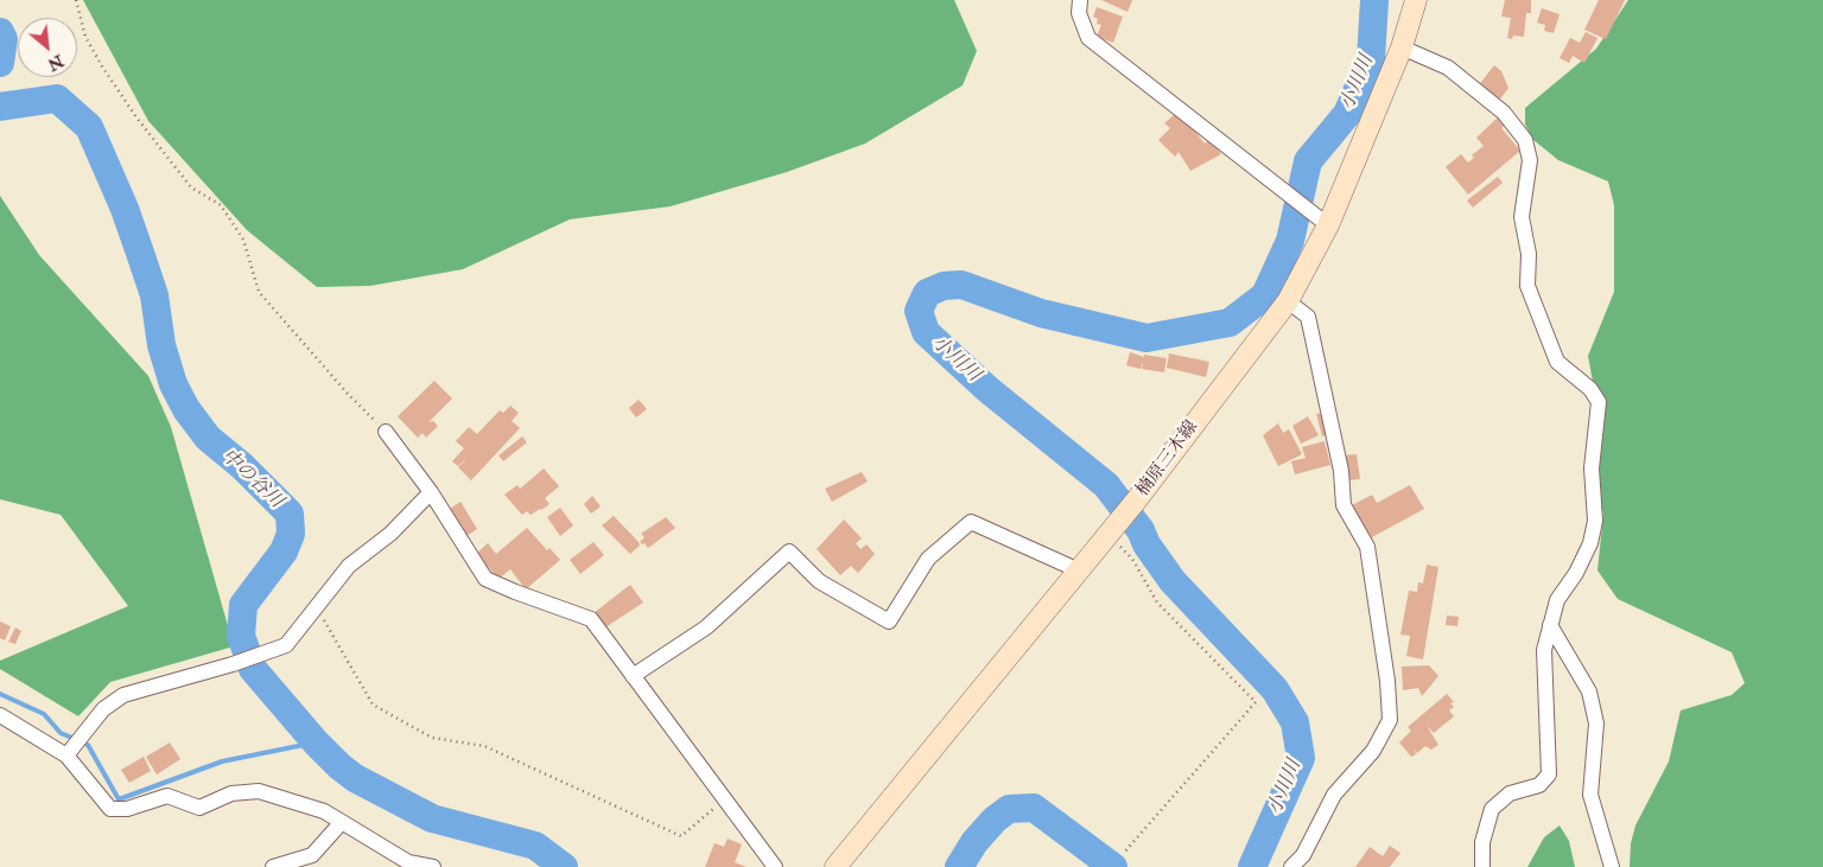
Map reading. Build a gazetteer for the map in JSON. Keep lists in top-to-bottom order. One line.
{"streets":{"main road":["楠原三木線"]},"water":["小川川","中の谷川"],"north":"bottom right"}
